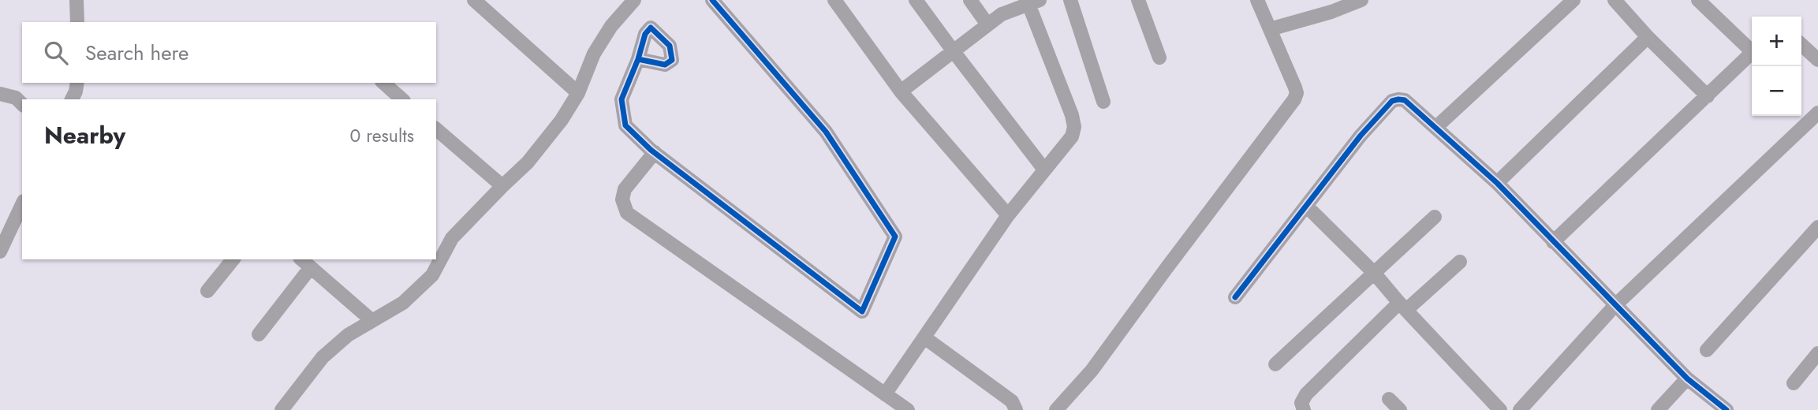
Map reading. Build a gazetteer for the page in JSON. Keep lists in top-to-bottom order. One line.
{"page":{"map_buttons":["+","−"],"search":"Search here","heading":["Nearby","0 results"]}}
